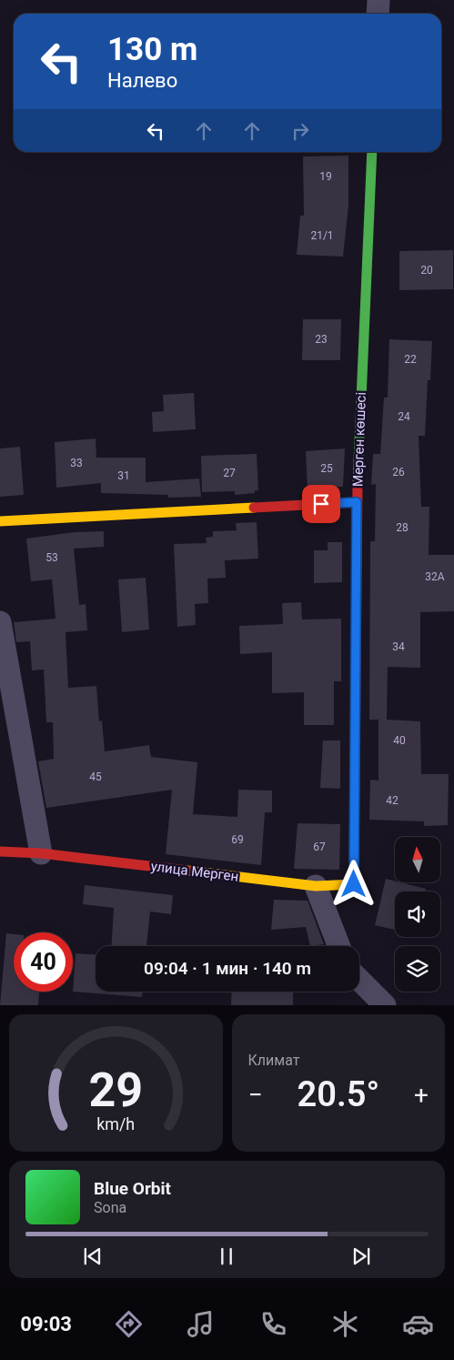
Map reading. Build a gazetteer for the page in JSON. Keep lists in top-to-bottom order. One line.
{"streets":{"street":["Мерген көшесі","улица Мерген"]},"crossings":[["Мерген көшесі","улица Мерген"]],"house_numbers":["19","21/1","20","23","22","24","33","25","26","27","31","28","53","32А","34","40","45","42","69","67"],"north":"top","page":{"turn":["130 m","Налево"],"limit":"40","trip":"09:04 · 1 мин · 140 m","tile":"Климат","heat":["−","20.5°","+"],"song":["Blue Orbit","Sona"],"tabs":"09:03","gauge":["29","km/h"]}}
